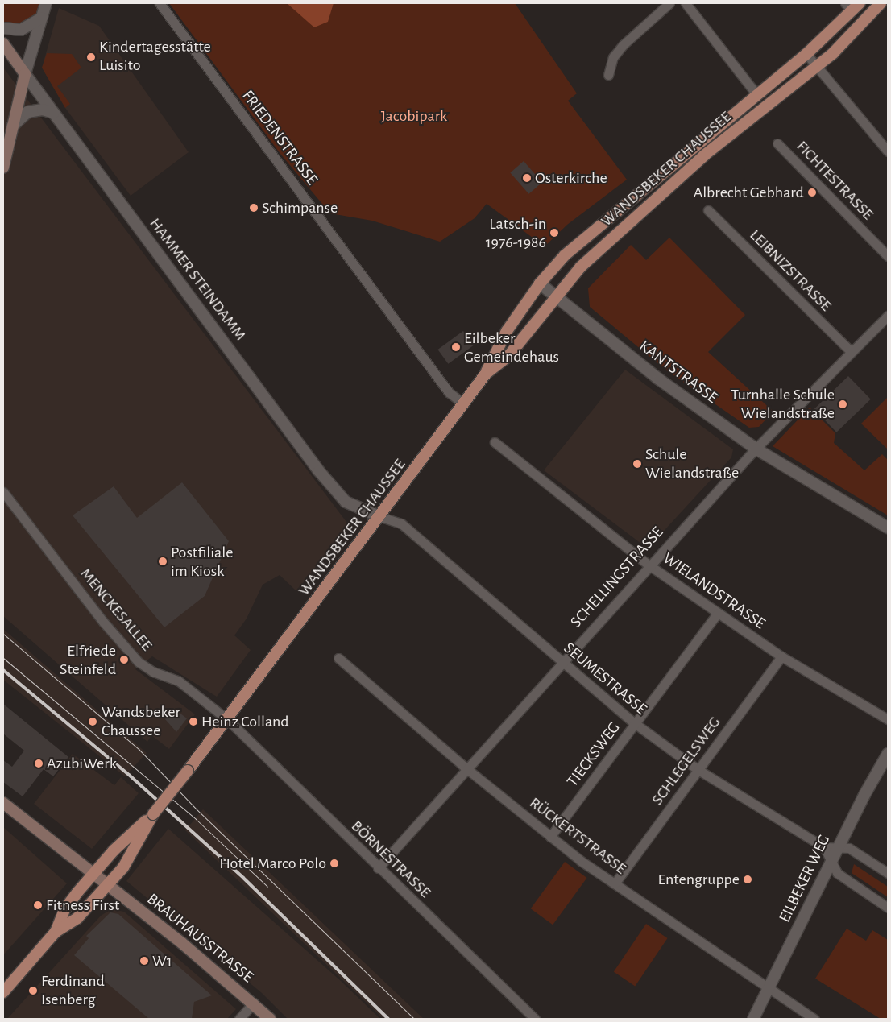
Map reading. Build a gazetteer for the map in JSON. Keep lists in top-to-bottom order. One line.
{"streets":{"main road":["WANDSBEKER CHAUSSEE","HAMMER STEINDAMM","BRAUHAUSSTRASSE"],"street":["FRIEDENSTRASSE","FICHTESTRASSE","LEIBNIZSTRASSE","KANTSTRASSE","SCHELLINGSTRASSE","WIELANDSTRASSE","MENCKESALLEE","SEUMESTRASSE","TIECKSWEG","SCHLEGELSWEG","RÜCKERTSTRASSE","BÖRNESTRASSE","EILBEKER WEG"]},"crossings":[["FRIEDENSTRASSE","WANDSBEKER CHAUSSEE"],["WANDSBEKER CHAUSSEE","HAMMER STEINDAMM"],["WANDSBEKER CHAUSSEE","KANTSTRASSE"],["WANDSBEKER CHAUSSEE","MENCKESALLEE"],["WANDSBEKER CHAUSSEE","SEUMESTRASSE"],["WANDSBEKER CHAUSSEE","BÖRNESTRASSE"],["LEIBNIZSTRASSE","SCHELLINGSTRASSE"],["HAMMER STEINDAMM","SEUMESTRASSE"],["KANTSTRASSE","SCHELLINGSTRASSE"],["SCHELLINGSTRASSE","WIELANDSTRASSE"],["SCHELLINGSTRASSE","SEUMESTRASSE"],["SCHELLINGSTRASSE","RÜCKERTSTRASSE"],["SCHELLINGSTRASSE","BÖRNESTRASSE"],["WIELANDSTRASSE","TIECKSWEG"],["WIELANDSTRASSE","SCHLEGELSWEG"],["MENCKESALLEE","BÖRNESTRASSE"],["SEUMESTRASSE","TIECKSWEG"],["SEUMESTRASSE","SCHLEGELSWEG"],["TIECKSWEG","RÜCKERTSTRASSE"],["SCHLEGELSWEG","RÜCKERTSTRASSE"],["RÜCKERTSTRASSE","EILBEKER WEG"]],"parks":["Jacobipark"],"places":["Kindertagesstätte Luisito","Osterkirche","Albrecht Gebhard","Schimpanse","Latsch-in 1976-1986","Eilbeker Gemeindehaus","Turnhalle Schule Wielandstraße","Schule Wielandstraße","Postfiliale im Kiosk","Elfriede Steinfeld","Wandsbeker Chaussee","Heinz Colland","AzubiWerk","Hotel Marco Polo","Entengruppe","Fitness First","W1","Ferdinand Isenberg"]}
